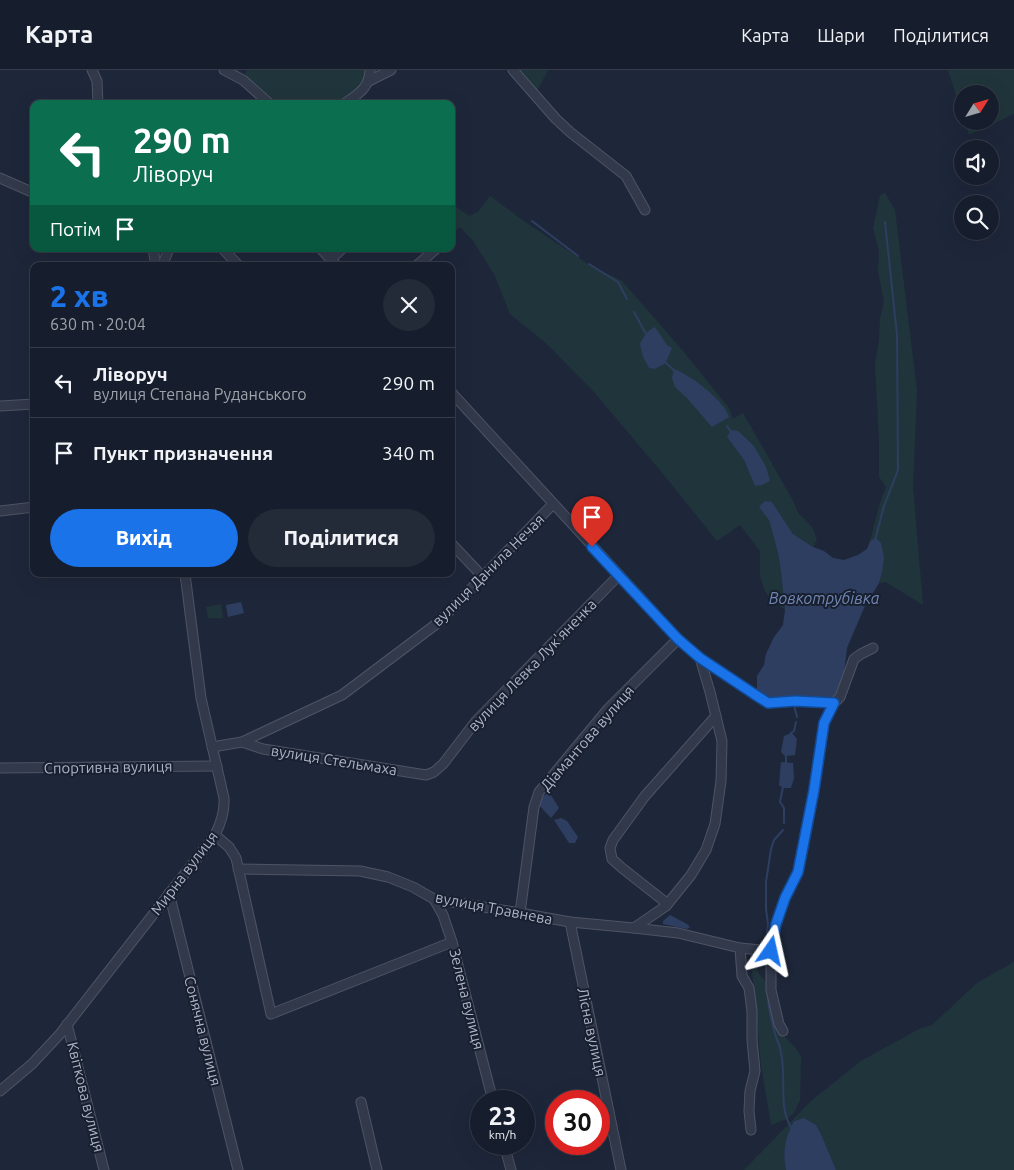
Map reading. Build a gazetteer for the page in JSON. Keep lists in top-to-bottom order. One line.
{"streets":{"street":["вулиця Данила Нечая","вулиця Левка Лук'яненка","Діамантова вулиця","вулиця Стельмаха","Спортивна вулиця","Мирна вулиця","вулиця Травнева","Зелена вулиця","Сонячна вулиця","Лісна вулиця","Квіткова вулиця"]},"crossings":[["вулиця Данила Нечая","вулиця Стельмаха"],["вулиця Данила Нечая","Мирна вулиця"],["вулиця Левка Лук'яненка","вулиця Стельмаха"],["Діамантова вулиця","вулиця Травнева"],["Спортивна вулиця","Мирна вулиця"],["Мирна вулиця","Сонячна вулиця"],["Мирна вулиця","Квіткова вулиця"],["вулиця Травнева","Зелена вулиця"],["вулиця Травнева","Лісна вулиця"]],"water":["Вовкотрубівка"],"north":"top right","page":{"header":"Карта","nav":["Карта","Шари","Поділитися"],"turn":["290 m","Ліворуч"],"then":"Потім","heading":["2 хв","630 m · 20:04"],"list":[{"name":"Ліворуч","note":"вулиця Степана Руданського","value":"290 m"},{"name":"Пункт призначення","value":"340 m"}],"buttons":["Вихід","Поділитися"],"speed":"23 km/h","limit":"30"}}
